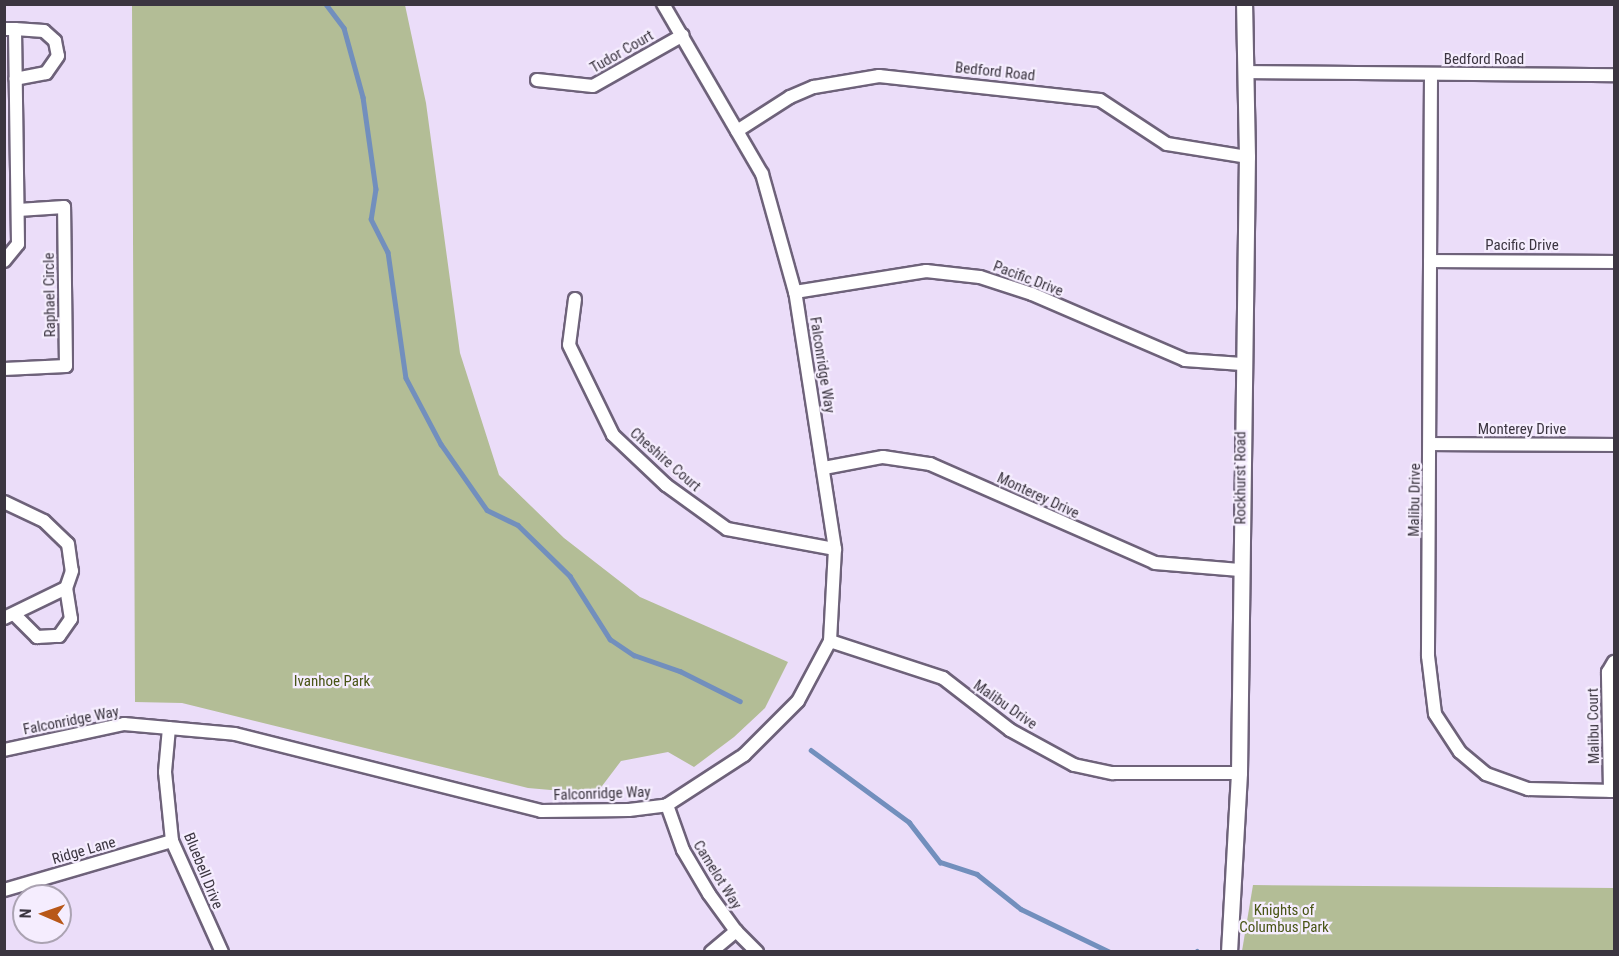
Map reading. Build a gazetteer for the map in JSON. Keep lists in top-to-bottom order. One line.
{"streets":{"street":["Tudor Court","Bedford Road","Pacific Drive","Raphael Circle","Falconridge Way","Monterey Drive","Cheshire Court","Rockhurst Road","Malibu Drive","Malibu Court","Ridge Lane","Bluebell Drive","Camelot Way"]},"crossings":[["Tudor Court","Falconridge Way"],["Bedford Road","Falconridge Way"],["Bedford Road","Rockhurst Road"],["Bedford Road","Malibu Drive"],["Pacific Drive","Falconridge Way"],["Pacific Drive","Rockhurst Road"],["Pacific Drive","Malibu Drive"],["Falconridge Way","Monterey Drive"],["Falconridge Way","Cheshire Court"],["Falconridge Way","Malibu Drive"],["Falconridge Way","Bluebell Drive"],["Falconridge Way","Camelot Way"],["Monterey Drive","Rockhurst Road"],["Monterey Drive","Malibu Drive"],["Rockhurst Road","Malibu Drive"],["Malibu Drive","Malibu Court"],["Ridge Lane","Bluebell Drive"]],"parks":["Ivanhoe Park","Knights of Columbus Park"],"north":"left"}
